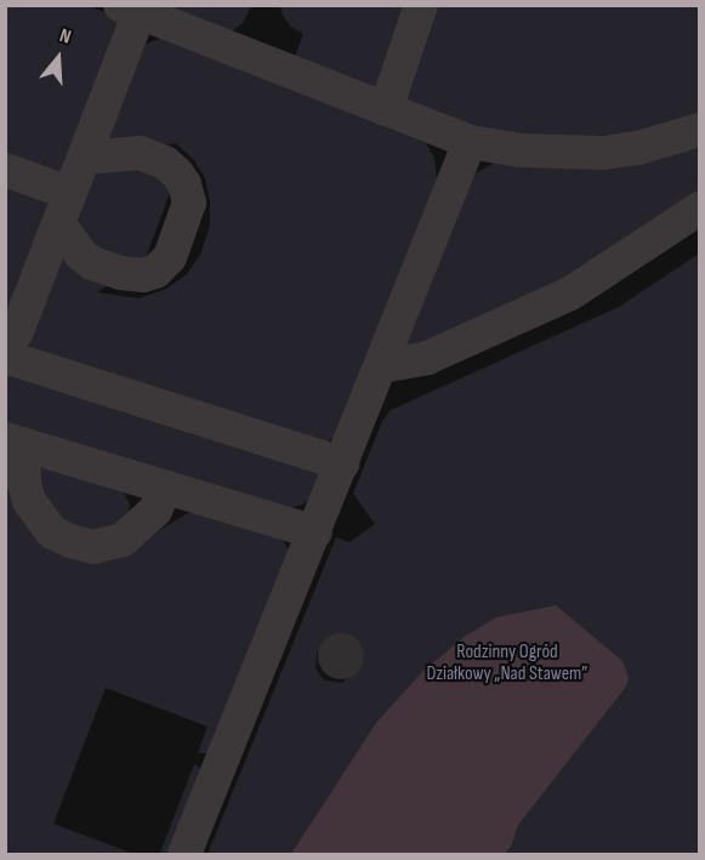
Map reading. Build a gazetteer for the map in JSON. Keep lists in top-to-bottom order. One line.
{"parks":["Rodzinny Ogród Działkowy „Nad Stawem”"],"north":"top"}
